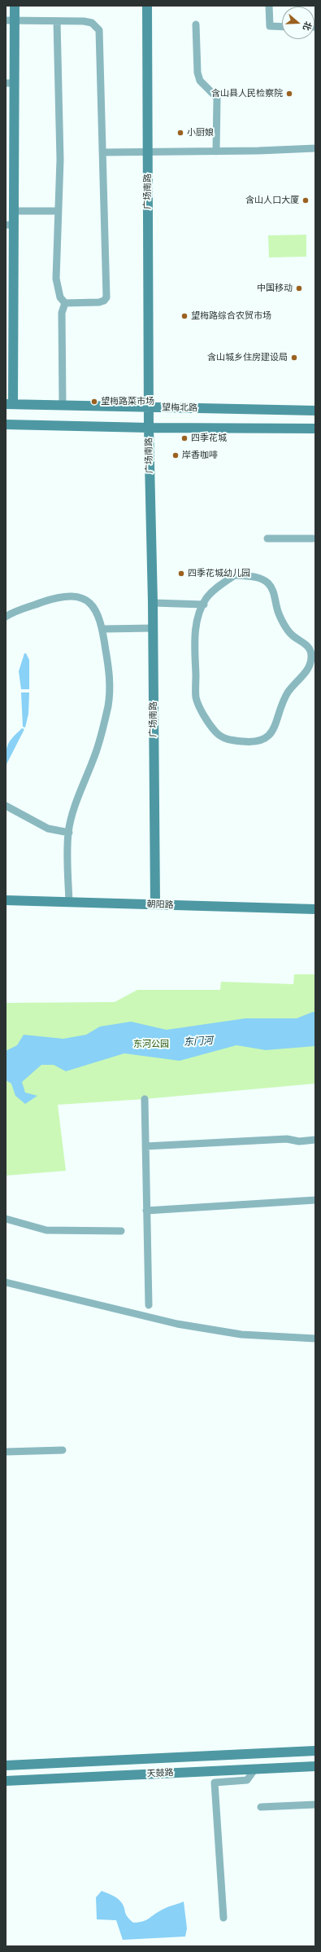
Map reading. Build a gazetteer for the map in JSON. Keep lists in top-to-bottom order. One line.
{"streets":{"main road":["广场南路","望梅北路","朝阳路","天鼓路"]},"crossings":[["广场南路","望梅北路"],["广场南路","朝阳路"]],"water":["东门河"],"parks":["东河公园"],"places":["含山县人民检察院","小厨娘","含山人口大厦","中国移动","望梅路综合农贸市场","含山城乡住房建设局","望梅路菜市场","四季花城","岸香咖啡","四季花城幼儿园"],"north":"right"}
